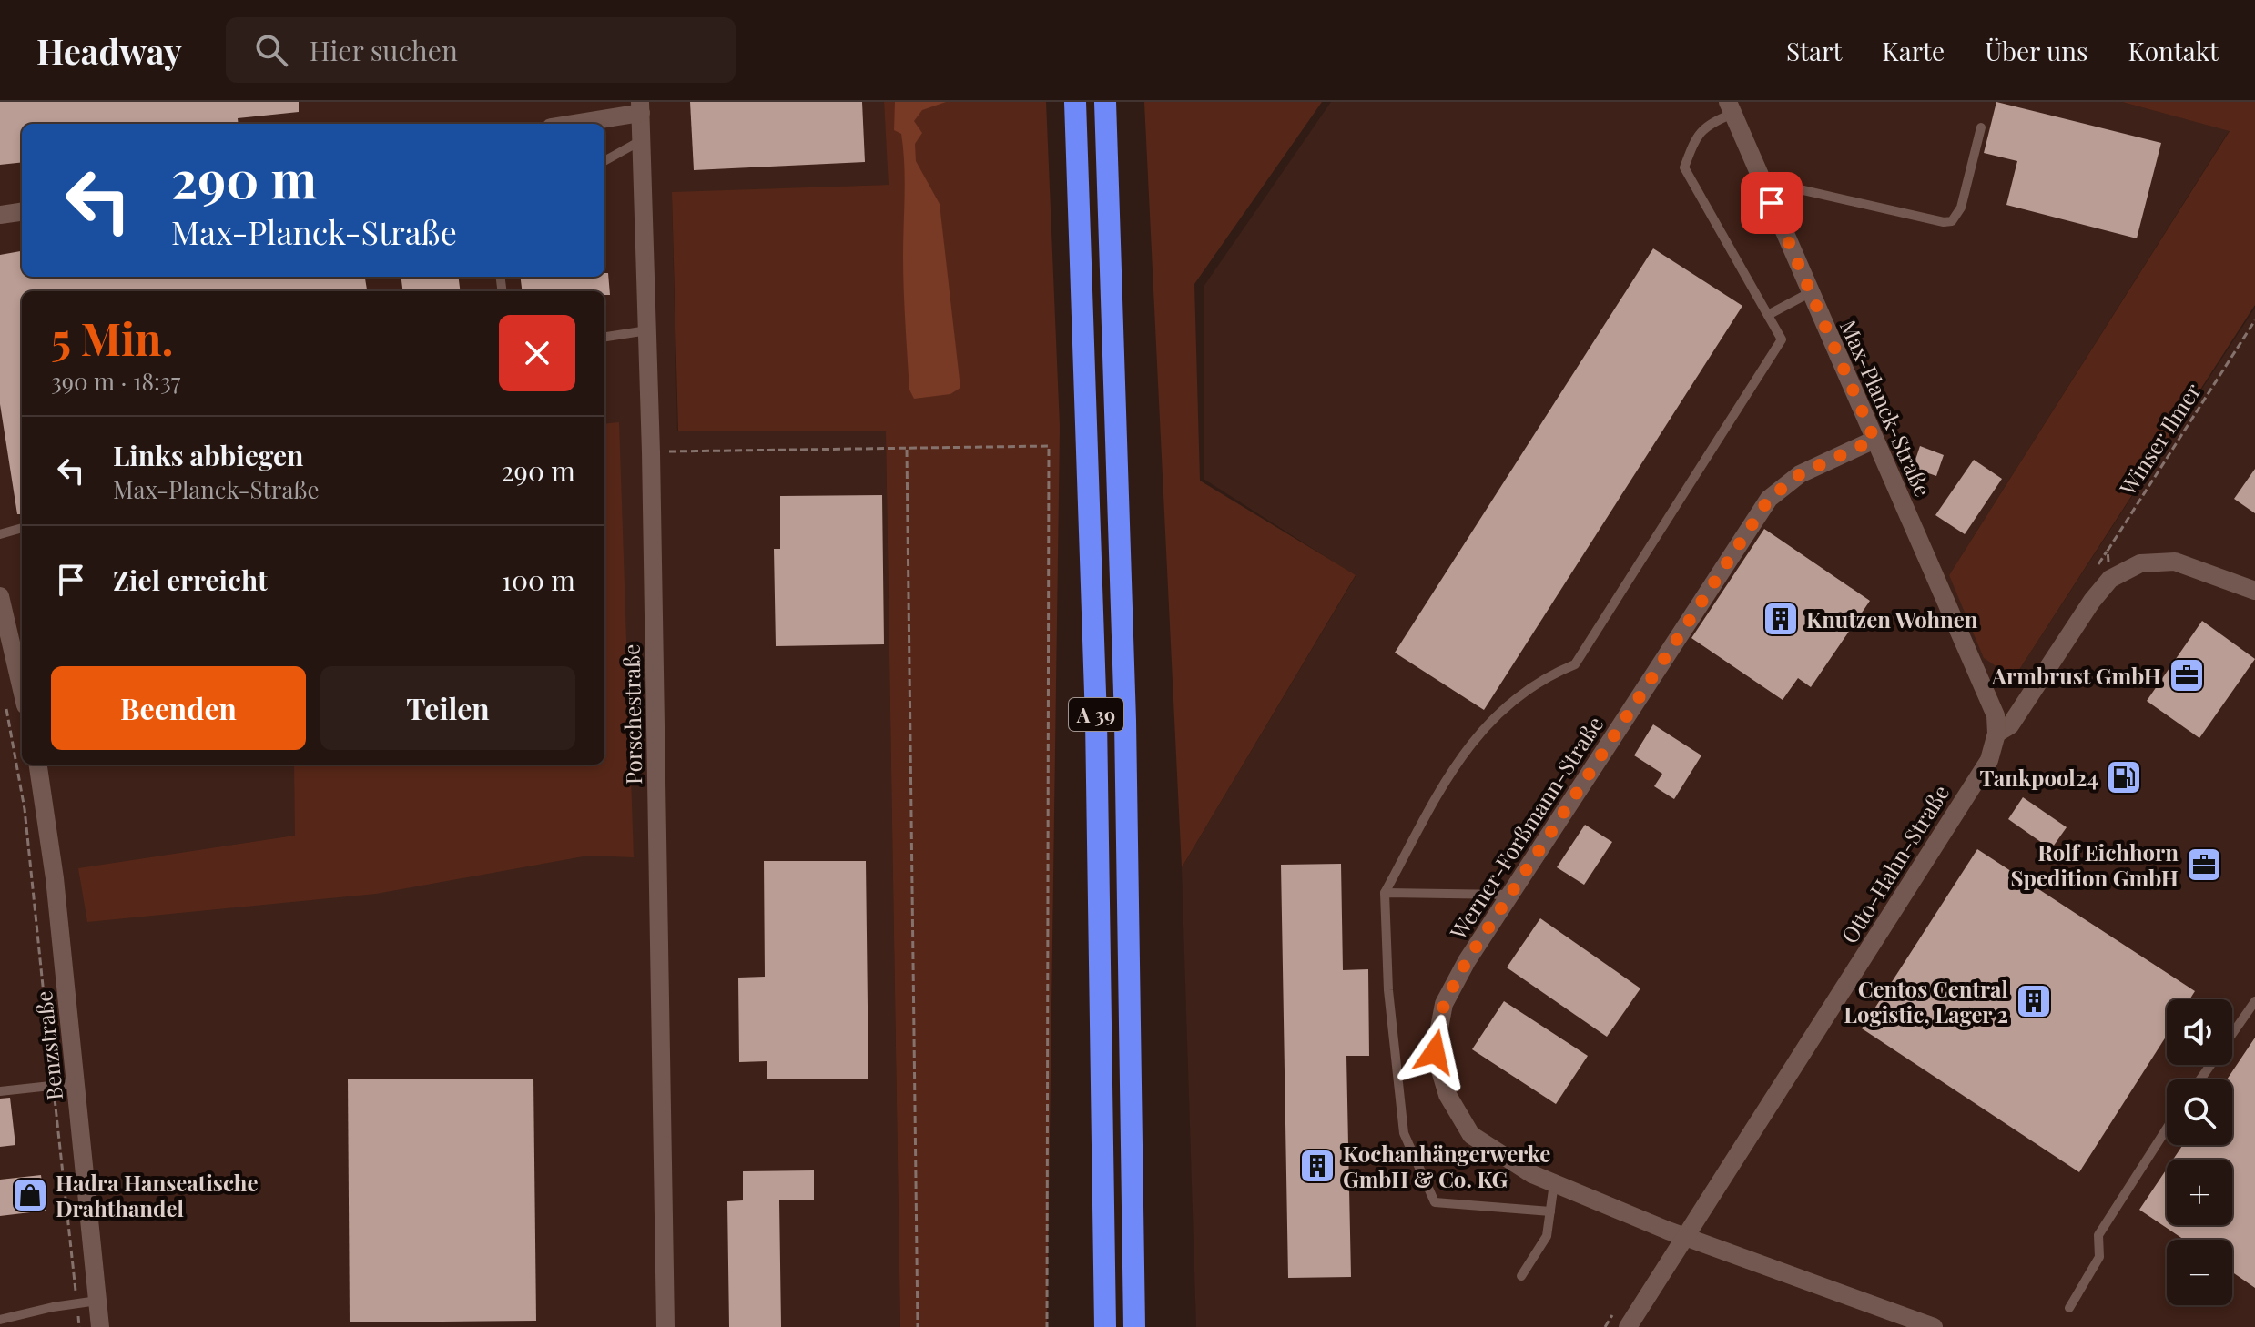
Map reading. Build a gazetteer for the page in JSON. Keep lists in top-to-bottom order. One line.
{"streets":{"highway":["A 39"],"street":["Max-Planck-Straße","Porschestraße","Werner-Forßmann-Straße","Otto-Hahn-Straße","Benzstraße"],"path":["Winser Ilmer"]},"crossings":[["Max-Planck-Straße","Werner-Forßmann-Straße"],["Max-Planck-Straße","Otto-Hahn-Straße"],["Winser Ilmer","Otto-Hahn-Straße"],["Werner-Forßmann-Straße","Otto-Hahn-Straße"]],"places":{"building":["Knutzen Wohnen","Centos Central Logistic, Lager 2","Kochanhängerwerke GmbH & Co. KG"],"office":["Armbrust GmbH","Rolf Eichhorn Spedition GmbH"],"fuel station":["Tankpool24"],"shop":["Hadra Hanseatische Drahthandel"]},"page":{"header":"Headway","search":"Hier suchen","nav":["Start","Karte","Über uns","Kontakt"],"turn":["290 m","Max-Planck-Straße"],"heading":["5 Min.","390 m · 18:37"],"list":[{"name":"Links abbiegen","note":"Max-Planck-Straße","value":"290 m"},{"name":"Ziel erreicht","value":"100 m"}],"buttons":["Beenden","Teilen"],"map_buttons":["+","−"]}}
